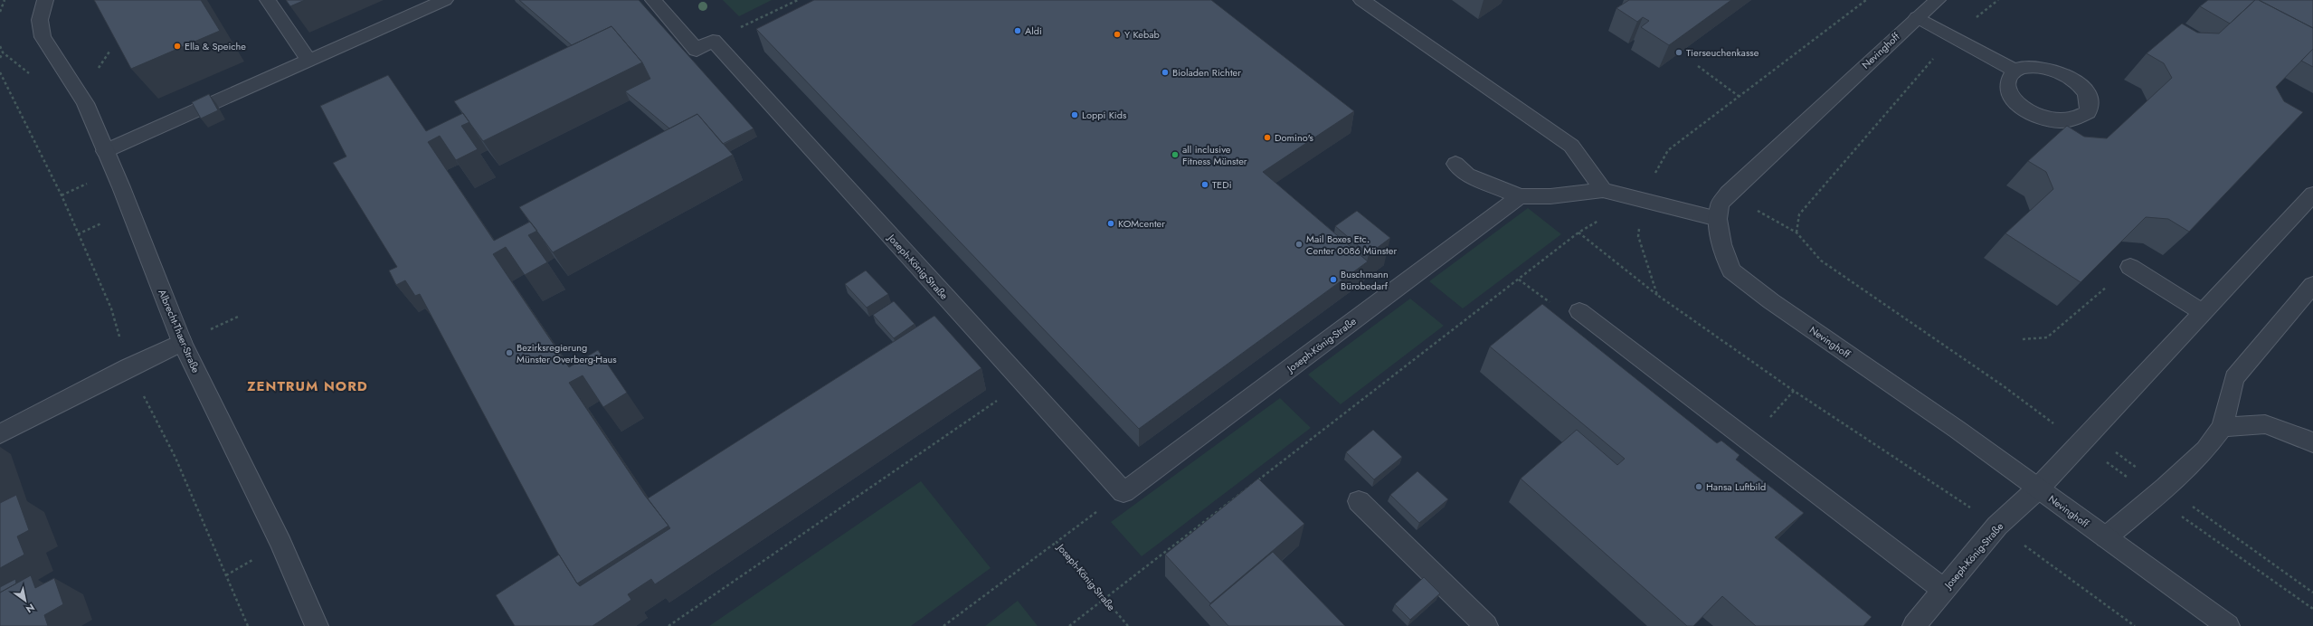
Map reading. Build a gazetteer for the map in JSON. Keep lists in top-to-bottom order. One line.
{"streets":{"street":["Nevinghoff","Joseph-König-Straße","Albrecht-Thaer-Straße"]},"crossings":[["Nevinghoff","Joseph-König-Straße"]],"districts":["ZENTRUM NORD"],"places":["Aldi","Y Kebab","Ella & Speiche","Tierseuchenkasse","Bioladen Richter","Loppi Kids","Domino's","all inclusive Fitness Münster","TEDi","KOMcenter","Mail Boxes Etc. Center 0086 Münster","Buschmann Bürobedarf","Bezirksregierung Münster Overberg-Haus","Hansa Luftbild"],"north":"bottom right"}
